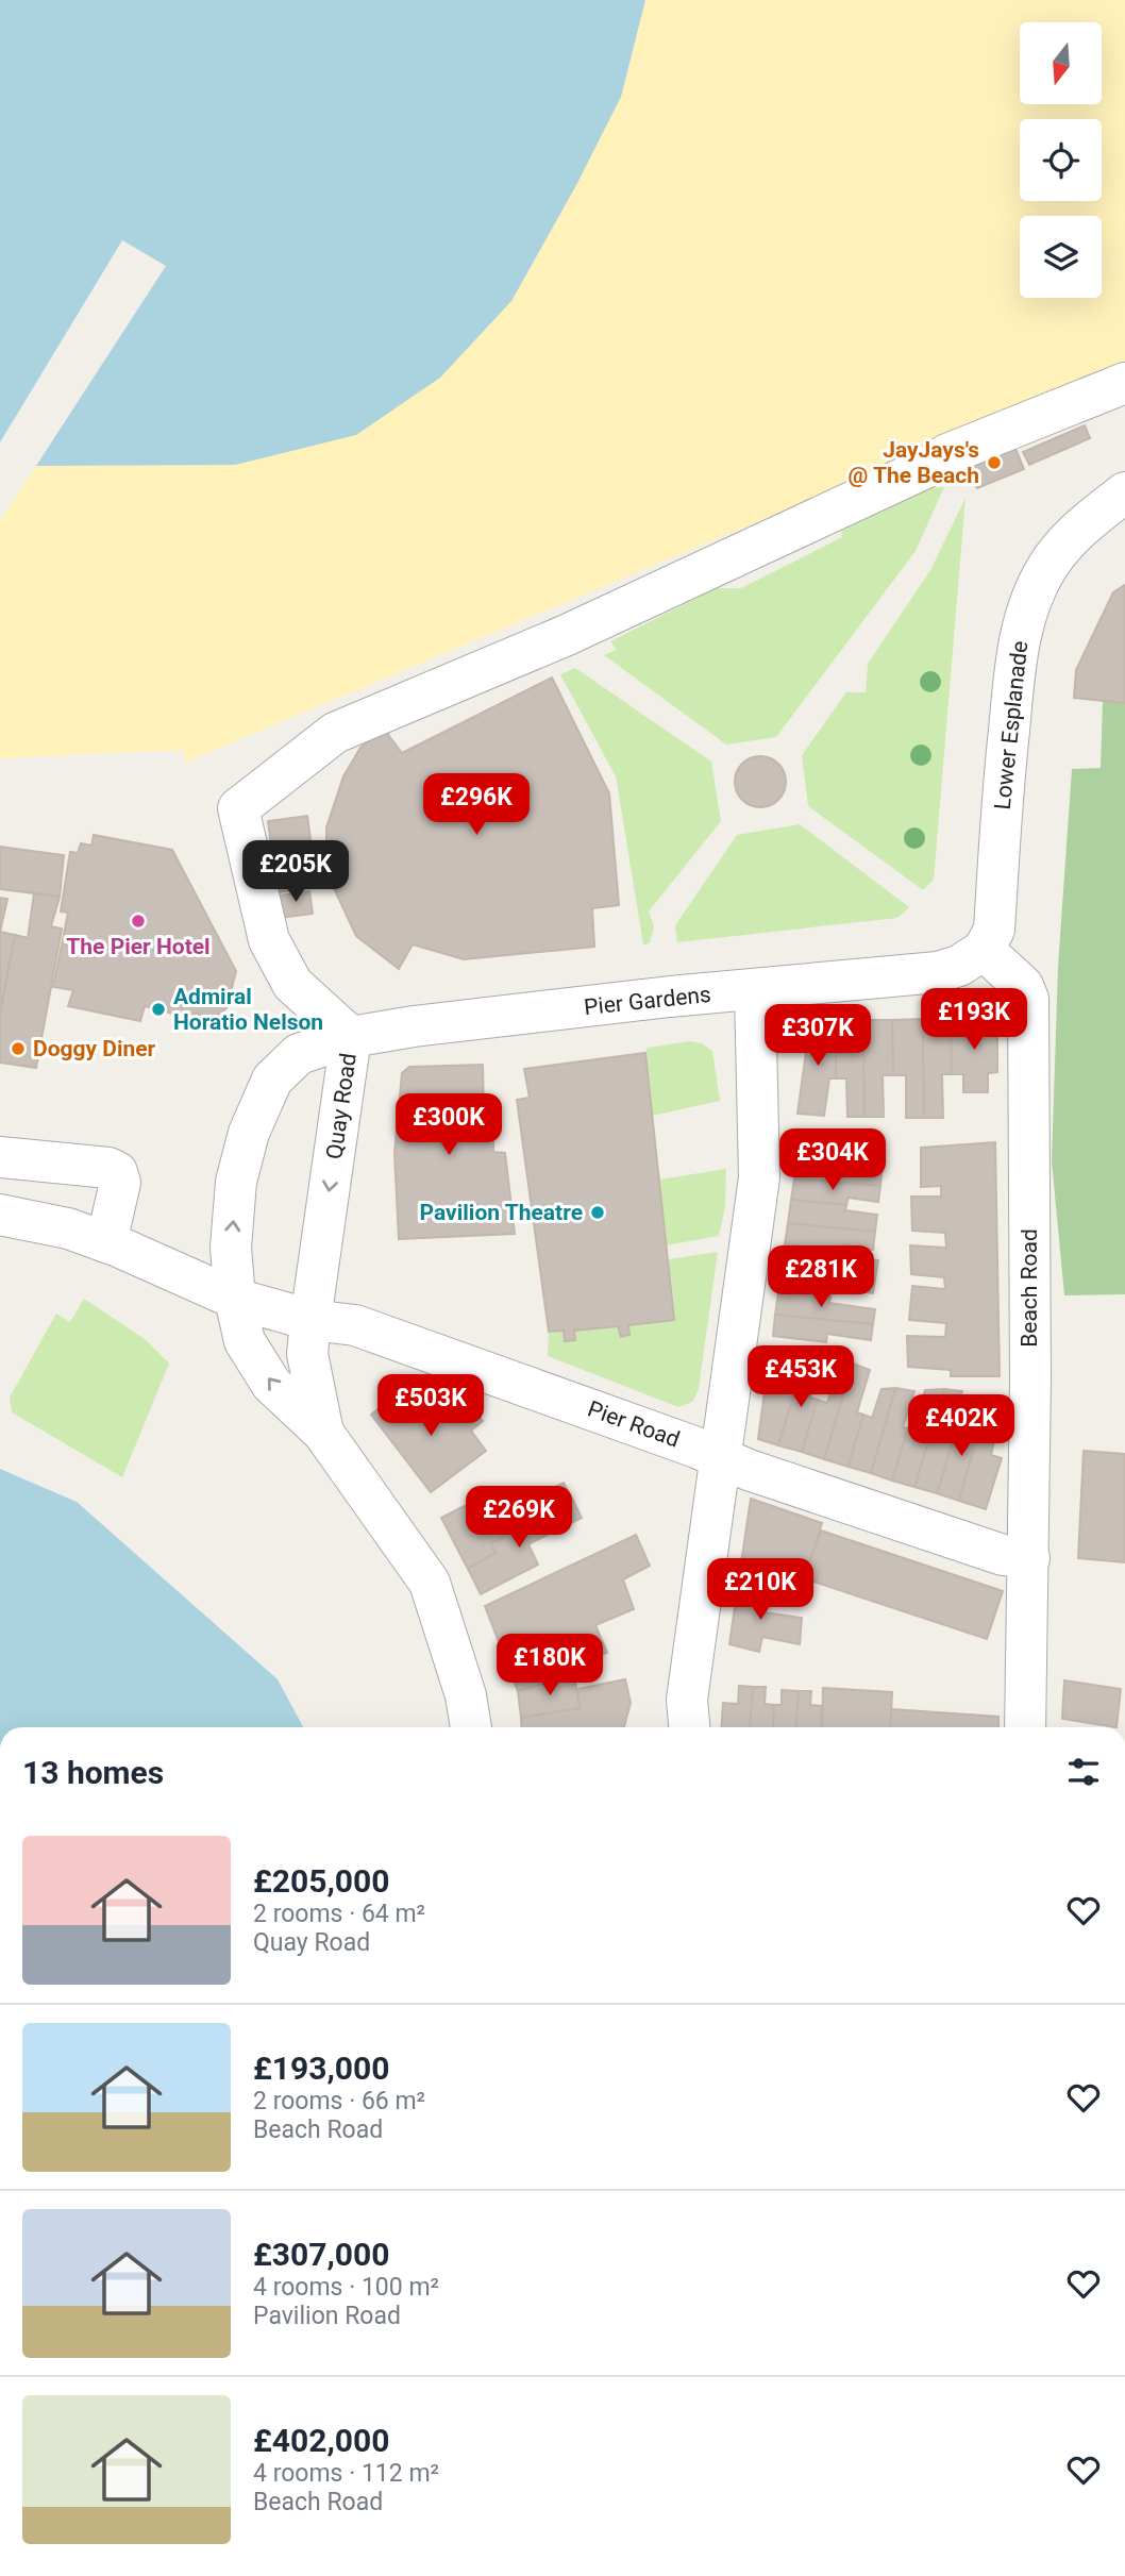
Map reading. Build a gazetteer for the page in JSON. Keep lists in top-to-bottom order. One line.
{"streets":{"street":["Lower Esplanade","Pier Gardens","Quay Road","Beach Road","Pier Road"]},"crossings":[["Lower Esplanade","Pier Gardens"],["Lower Esplanade","Beach Road"],["Pier Gardens","Quay Road"],["Pier Gardens","Beach Road"],["Quay Road","Pier Road"],["Beach Road","Pier Road"]],"places":["JayJays's @ The Beach","The Pier Hotel","Admiral Horatio Nelson","Doggy Diner","Pavilion Theatre"],"north":"bottom","page":{"price":["£296K","£205K","£193K","£307K","£300K","£304K","£281K","£453K","£503K","£402K","£269K","£210K","£180K"],"heading":"13 homes","list":[{"name":"£205,000","note":"2 rooms · 64 m² · Quay Road"},{"name":"£193,000","note":"2 rooms · 66 m² · Beach Road"},{"name":"£307,000","note":"4 rooms · 100 m² · Pavilion Road"},{"name":"£402,000","note":"4 rooms · 112 m² · Beach Road"}]}}
